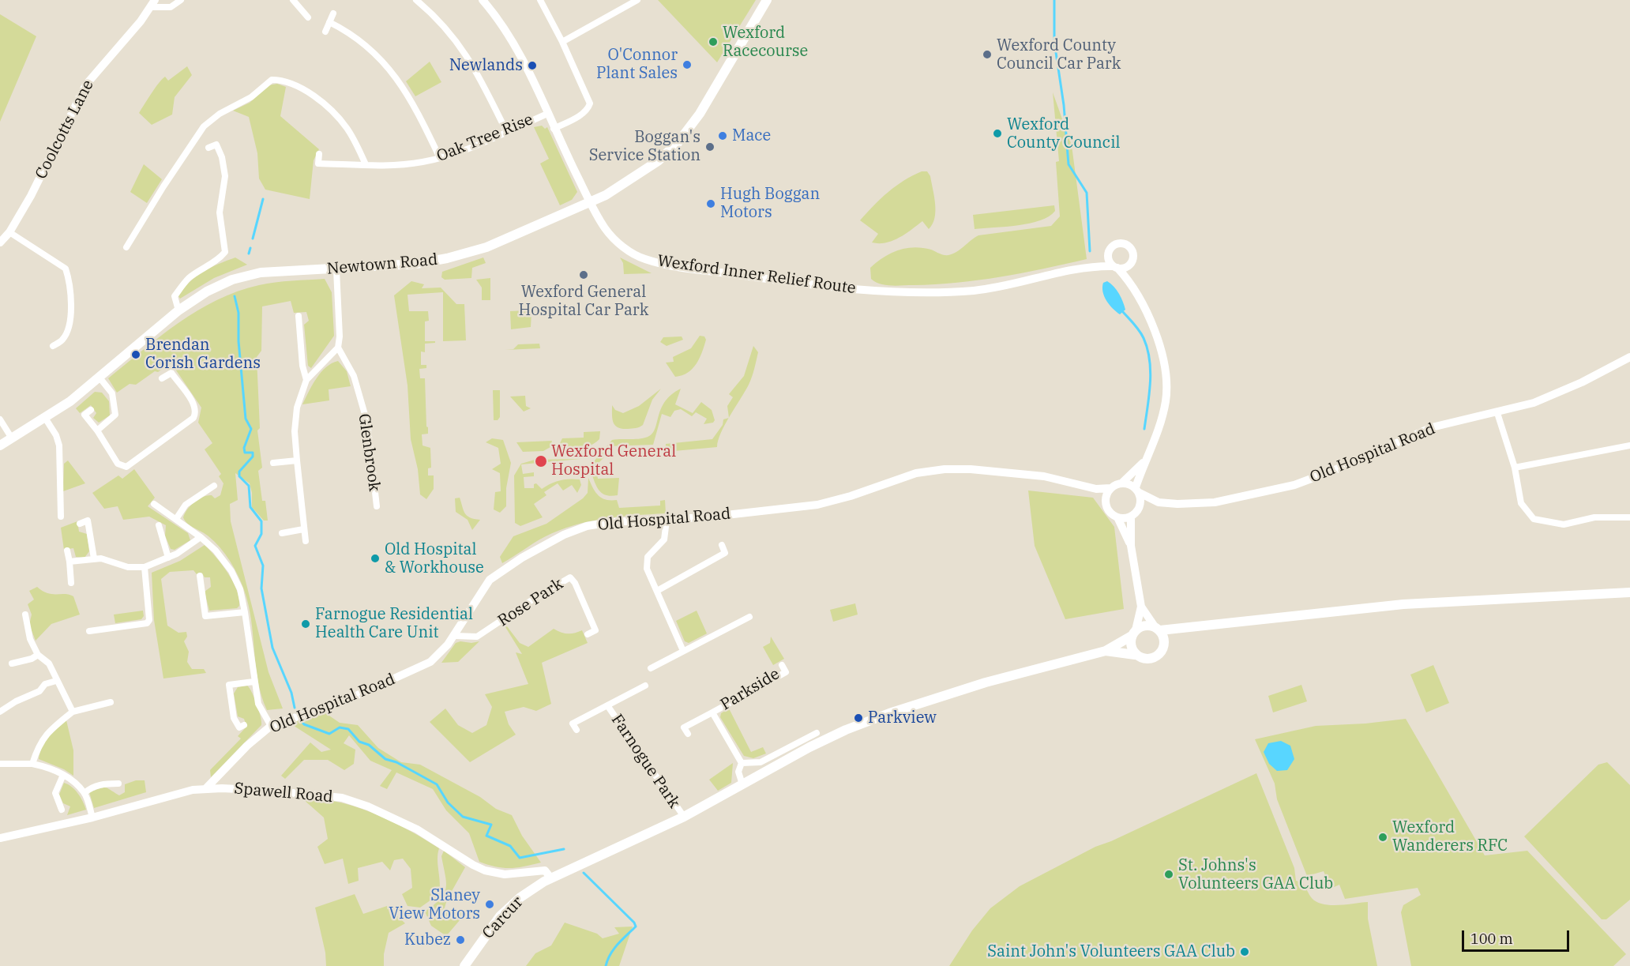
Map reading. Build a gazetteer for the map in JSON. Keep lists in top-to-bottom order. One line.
{"streets":{"main road":["Newtown Road","Carcur"],"street":["Coolcotts Lane","Oak Tree Rise","Wexford Inner Relief Route","Glenbrook","Old Hospital Road","Rose Park","Parkside","Farnogue Park","Spawell Road"]},"crossings":[["Oak Tree Rise","Wexford Inner Relief Route"],["Newtown Road","Wexford Inner Relief Route"],["Old Hospital Road","Rose Park"],["Old Hospital Road","Spawell Road"],["Parkside","Carcur"],["Farnogue Park","Carcur"],["Spawell Road","Carcur"]],"places":["Wexford Racecourse","Wexford County Council Car Park","O'Connor Plant Sales","Newlands","Wexford County Council","Mace","Boggan's Service Station","Hugh Boggan Motors","Wexford General Hospital Car Park","Brendan Corish Gardens","Wexford General Hospital","Old Hospital & Workhouse","Farnogue Residential Health Care Unit","Parkview","Wexford Wanderers RFC","St. Johns's Volunteers GAA Club","Slaney View Motors","Kubez","Saint John's Volunteers GAA Club"],"scale_bar":"100 m"}
